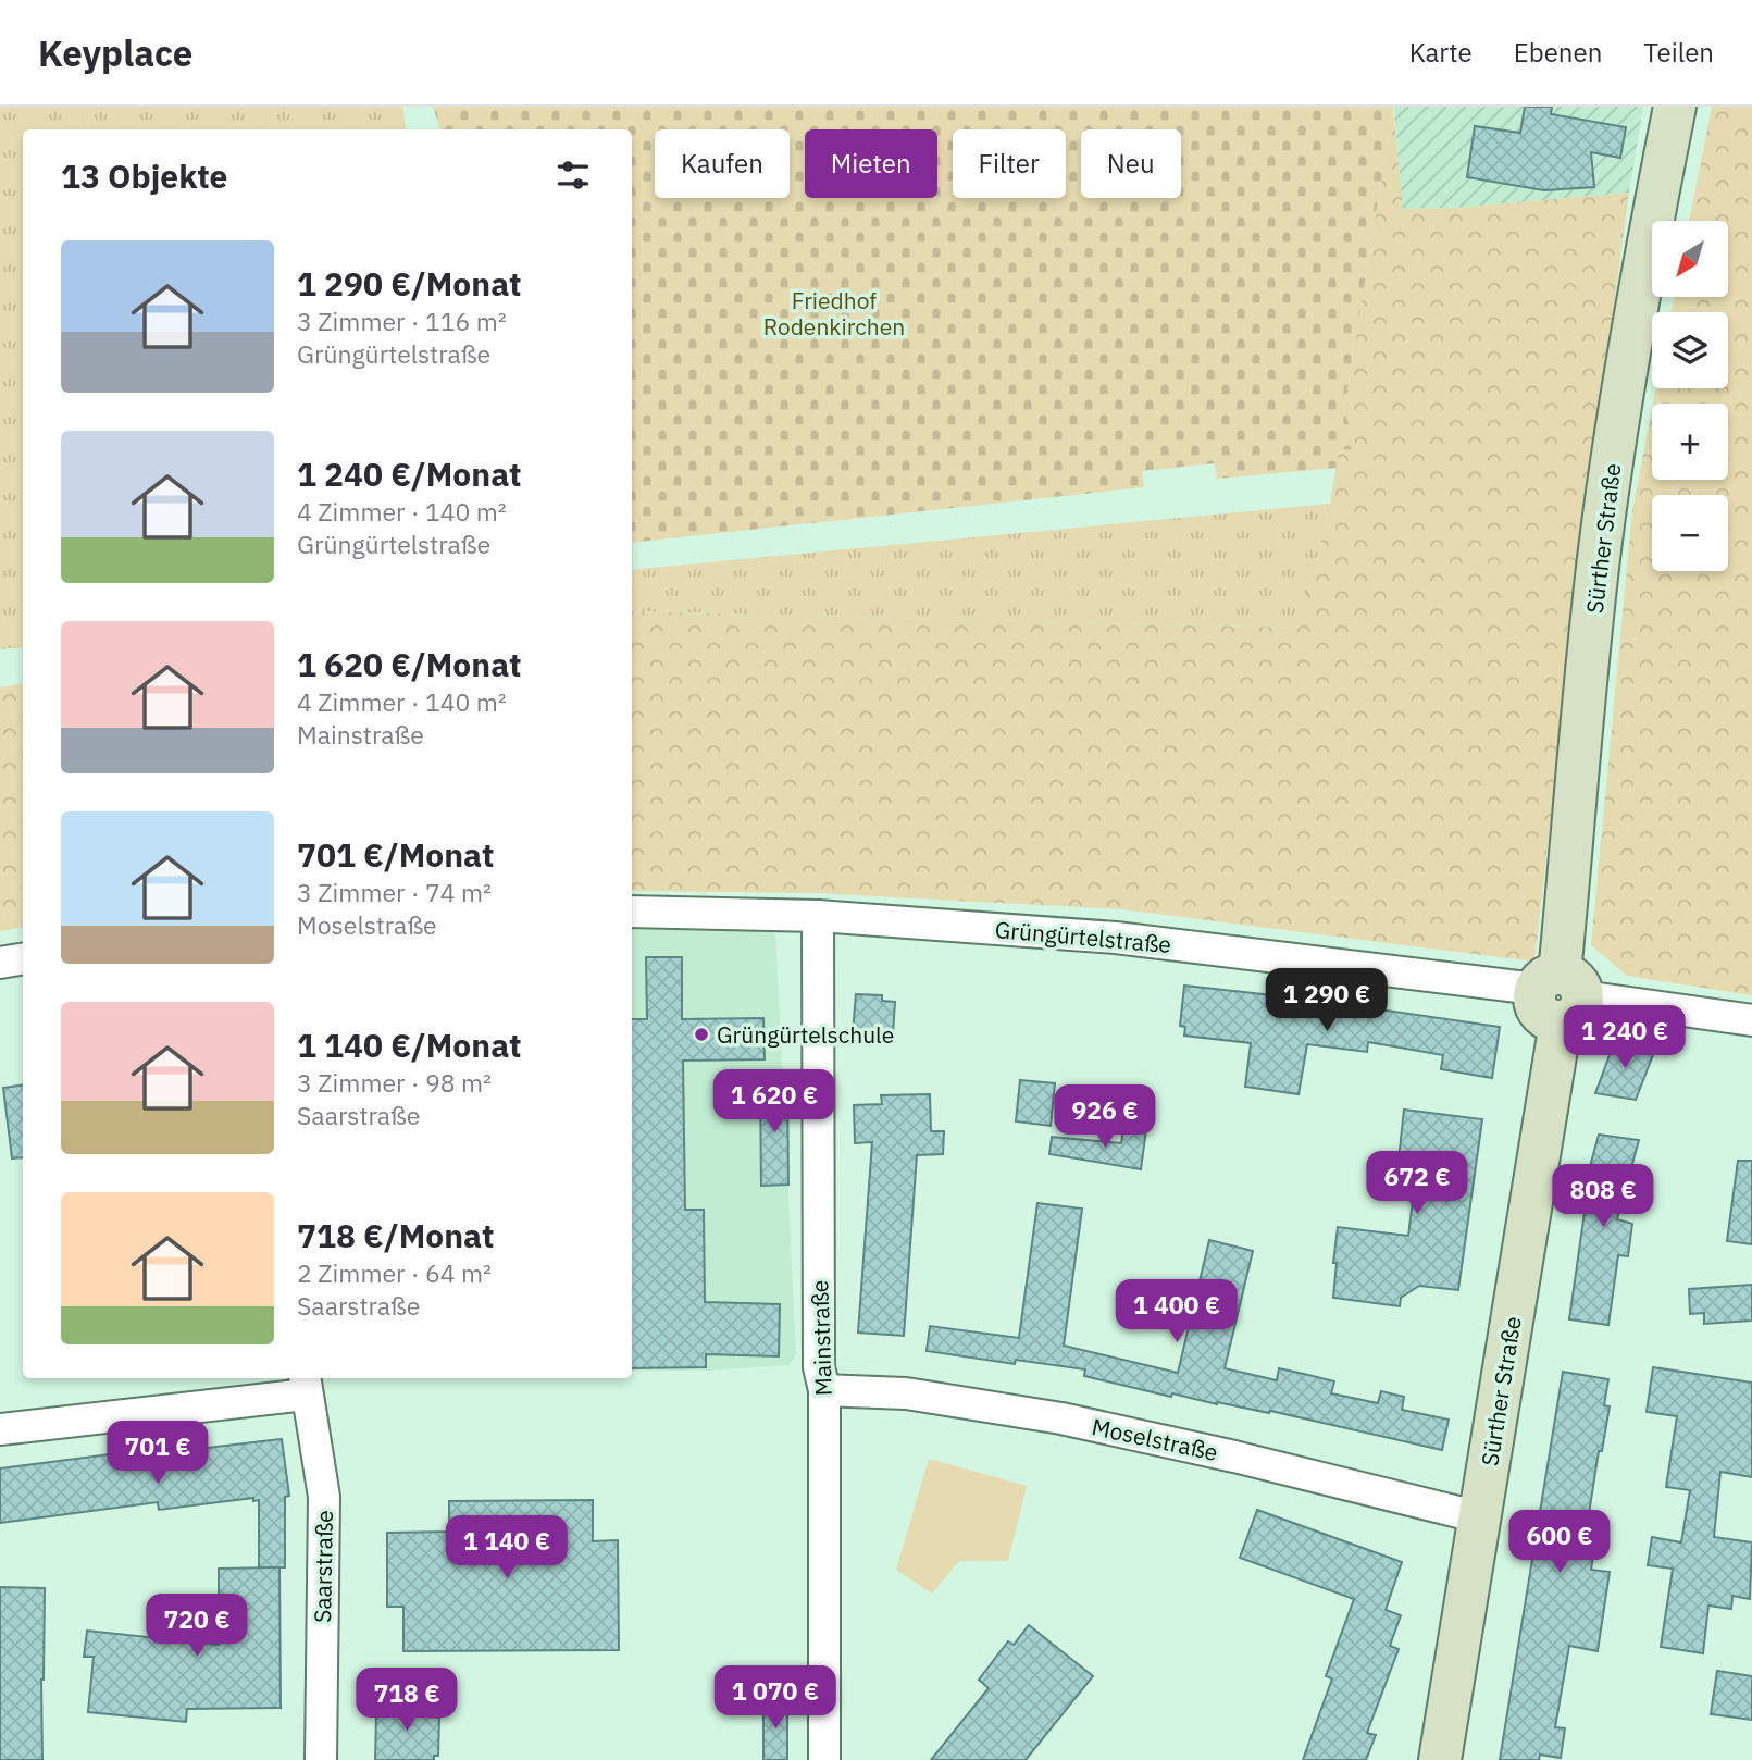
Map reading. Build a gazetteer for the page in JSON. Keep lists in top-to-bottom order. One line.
{"streets":{"street":["Sürther Straße","Grüngürtelstraße","Mainstraße","Moselstraße","Saarstraße"]},"crossings":[["Sürther Straße","Grüngürtelstraße"],["Sürther Straße","Moselstraße"],["Grüngürtelstraße","Mainstraße"],["Mainstraße","Moselstraße"]],"parks":["Friedhof Rodenkirchen"],"places":["Grüngürtelschule"],"north":"bottom left","page":{"header":"Keyplace","nav":["Karte","Ebenen","Teilen"],"chip":["Kaufen","Mieten","Filter","Neu"],"heading":"13 Objekte","map_buttons":["+","−"],"list":[{"name":"1 290 €/Monat","note":"3 Zimmer · 116 m² · Grüngürtelstraße"},{"name":"1 240 €/Monat","note":"4 Zimmer · 140 m² · Grüngürtelstraße"},{"name":"1 620 €/Monat","note":"4 Zimmer · 140 m² · Mainstraße"},{"name":"701 €/Monat","note":"3 Zimmer · 74 m² · Moselstraße"},{"name":"1 140 €/Monat","note":"3 Zimmer · 98 m² · Saarstraße"},{"name":"718 €/Monat","note":"2 Zimmer · 64 m² · Saarstraße"}],"price":["1 290 €","1 240 €","1 620 €","926 €","672 €","808 €","1 400 €","701 €","600 €","1 140 €","720 €","1 070 €","718 €"]}}
